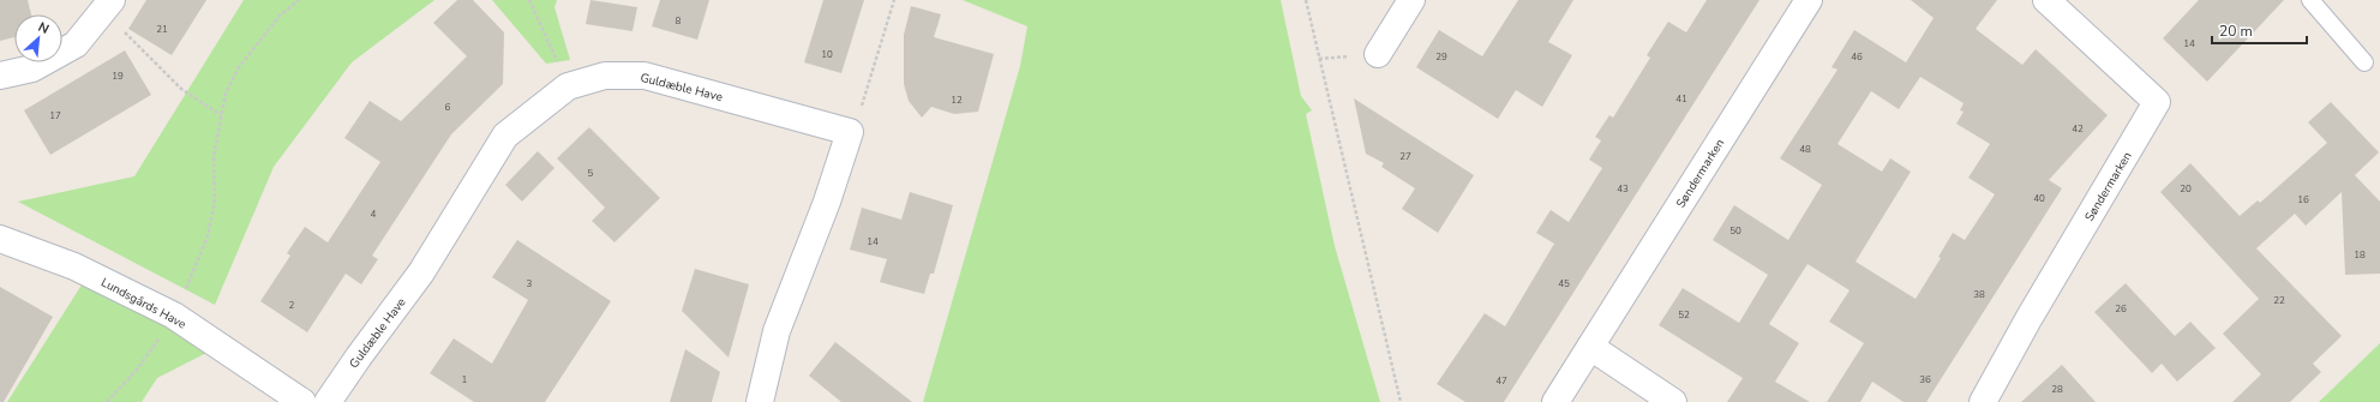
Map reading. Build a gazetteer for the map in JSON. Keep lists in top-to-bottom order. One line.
{"streets":{"street":["Guldæble Have","Søndermarken","Lundsgårds Have"]},"house_numbers":["8","21","14","10","29","46","19","41","12","6","17","42","48","27","5","43","20","40","16","4","50","14","18","3","45","38","22","2","26","52","1","36","47","28"],"scale_bar":"20 m","north":"top right"}
